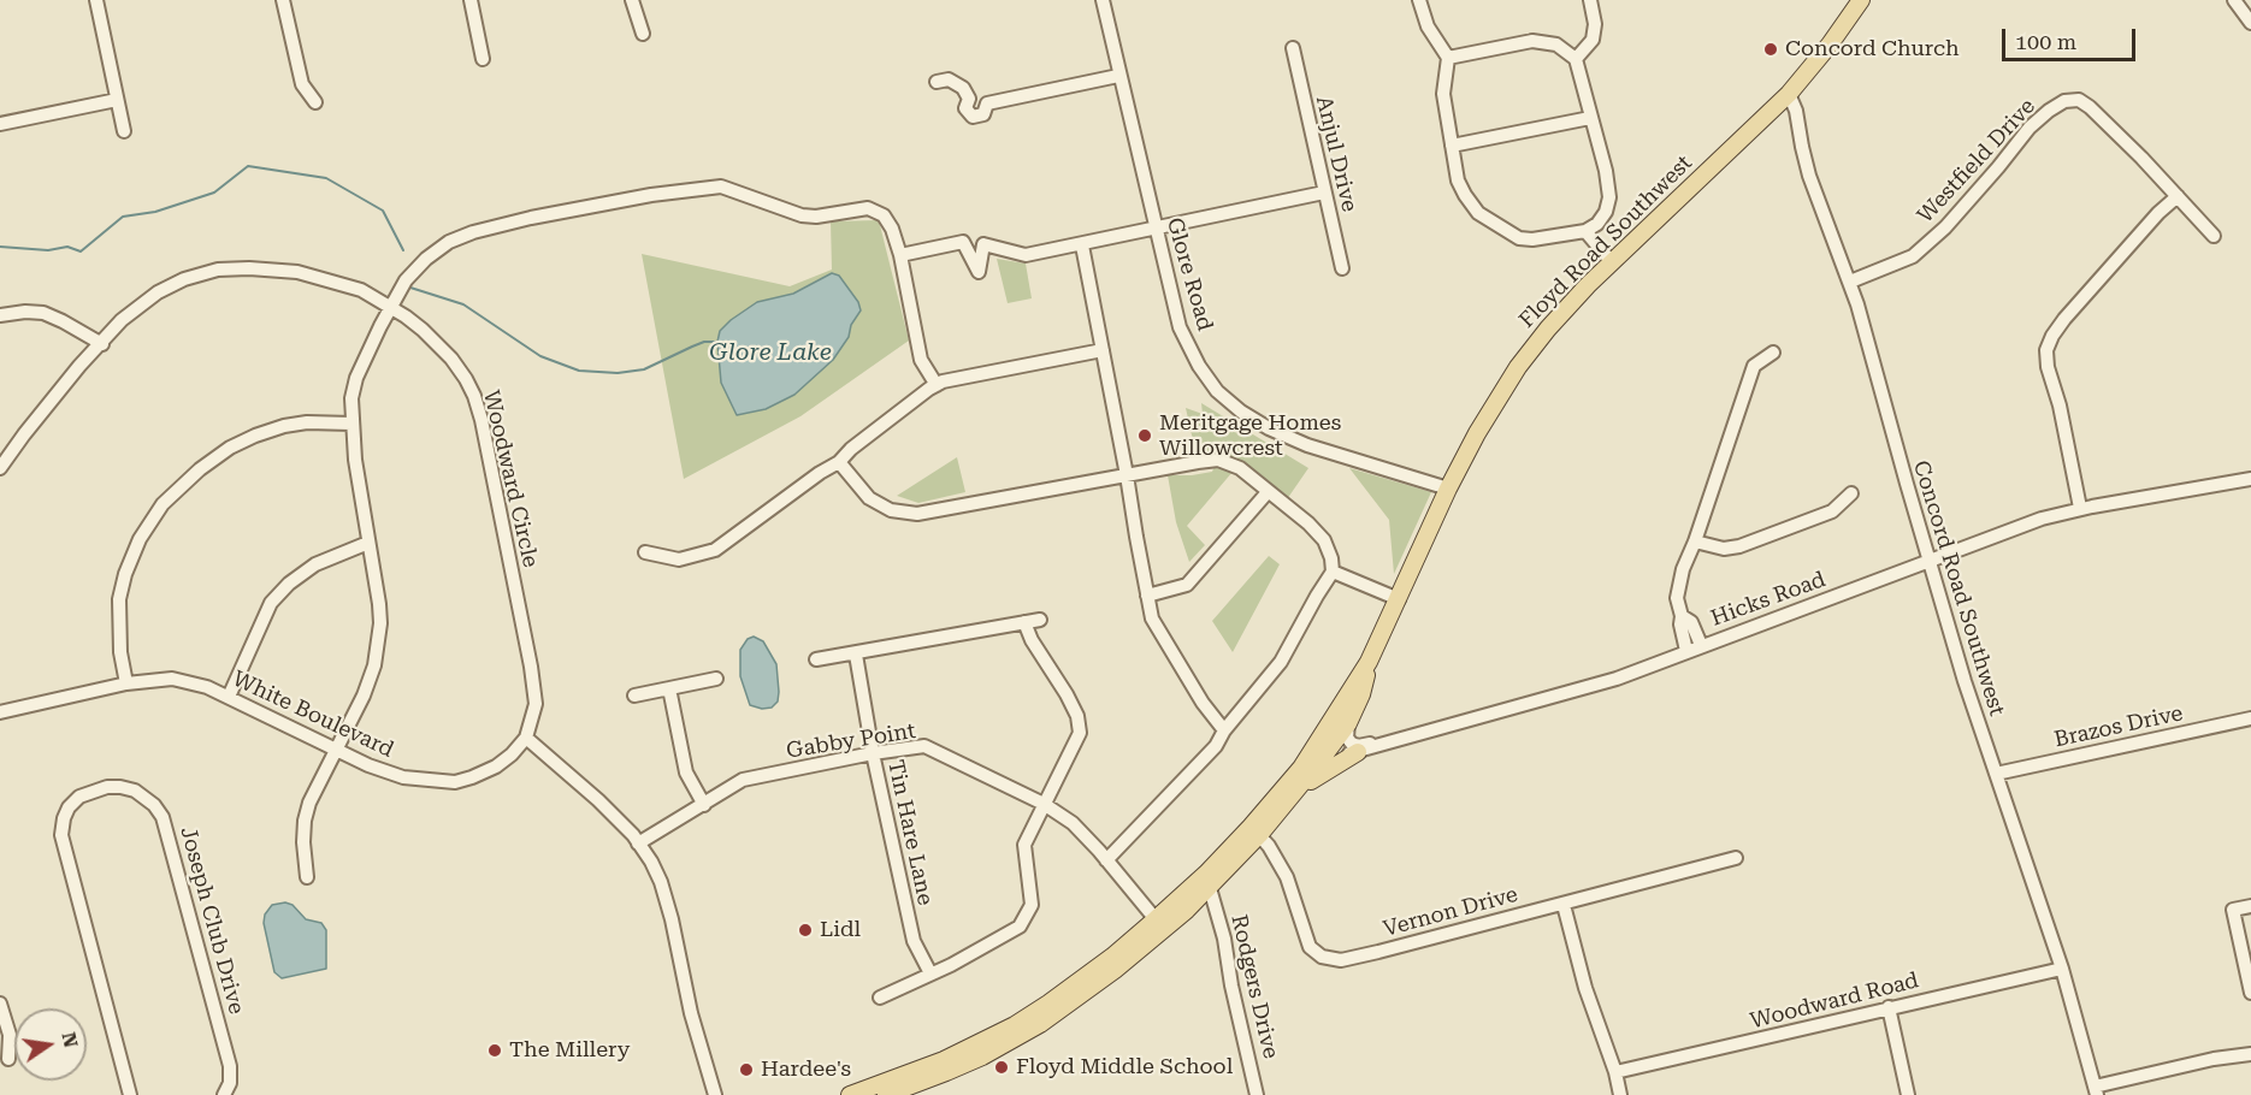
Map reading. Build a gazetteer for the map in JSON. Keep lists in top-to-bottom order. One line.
{"streets":{"main road":["Floyd Road Southwest"],"street":["Anjul Drive","Westfield Drive","Glore Road","Woodward Circle","Concord Road Southwest","Hicks Road","White Boulevard","Brazos Drive","Gabby Point","Tin Hare Lane","Vernon Drive","Joseph Club Drive","Rodgers Drive","Woodward Road"]},"crossings":[["Westfield Drive","Concord Road Southwest"],["Floyd Road Southwest","Glore Road"],["Floyd Road Southwest","Concord Road Southwest"],["Floyd Road Southwest","Hicks Road"],["Floyd Road Southwest","Gabby Point"],["Floyd Road Southwest","Vernon Drive"],["Floyd Road Southwest","Rodgers Drive"],["Woodward Circle","White Boulevard"],["Concord Road Southwest","Hicks Road"],["Concord Road Southwest","Brazos Drive"],["Concord Road Southwest","Woodward Road"],["Gabby Point","Tin Hare Lane"]],"water":["Glore Lake"],"places":["Concord Church","Meritgage Homes Willowcrest","Lidl","The Millery","Floyd Middle School","Hardee's"],"scale_bar":"100 m","north":"right"}
